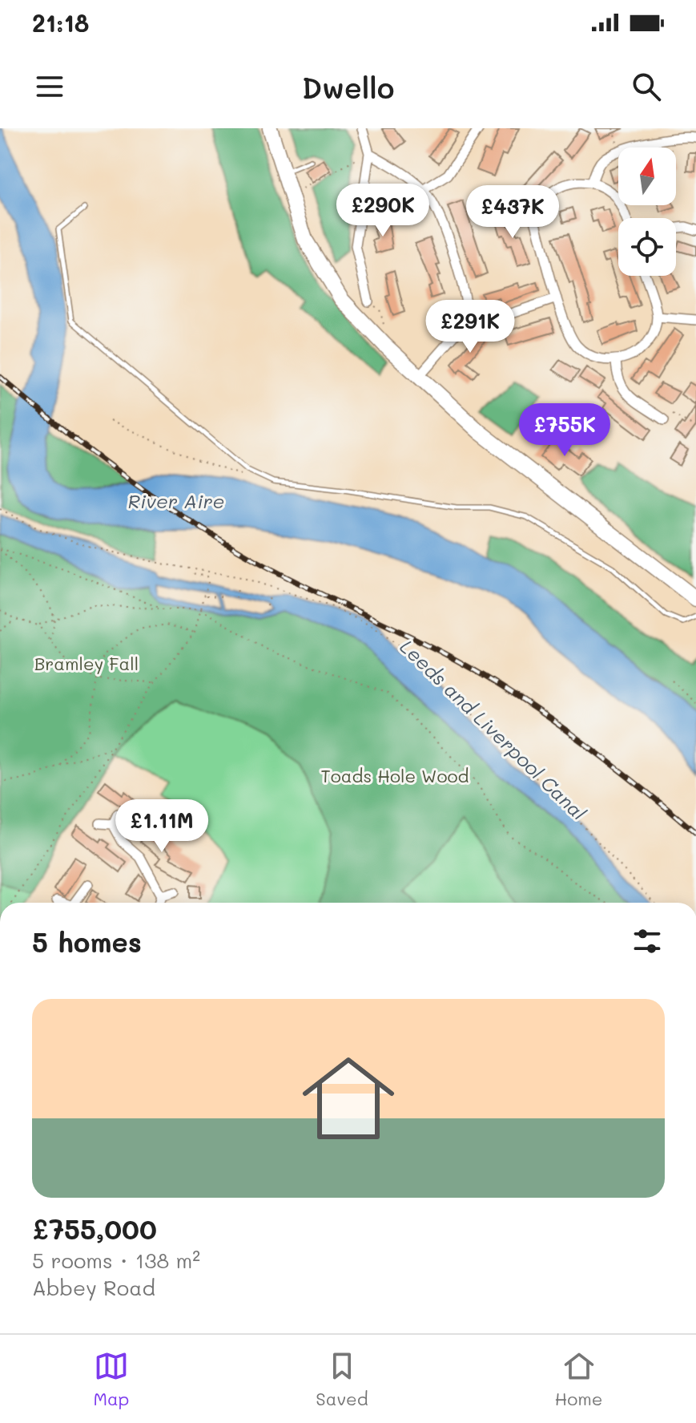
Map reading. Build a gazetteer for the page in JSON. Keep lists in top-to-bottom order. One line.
{"water":["River Aire","Leeds and Liverpool Canal"],"parks":["Bramley Fall","Toads Hole Wood"],"north":"top","page":{"status":"21:18","header":"Dwello","price":["£290K","£437K","£291K","£755K","£1.11M"],"heading":"5 homes","list":[{"name":"£755,000","note":"5 rooms · 138 m² · Abbey Road"}],"tabs":["Map","Saved","Home"]}}
